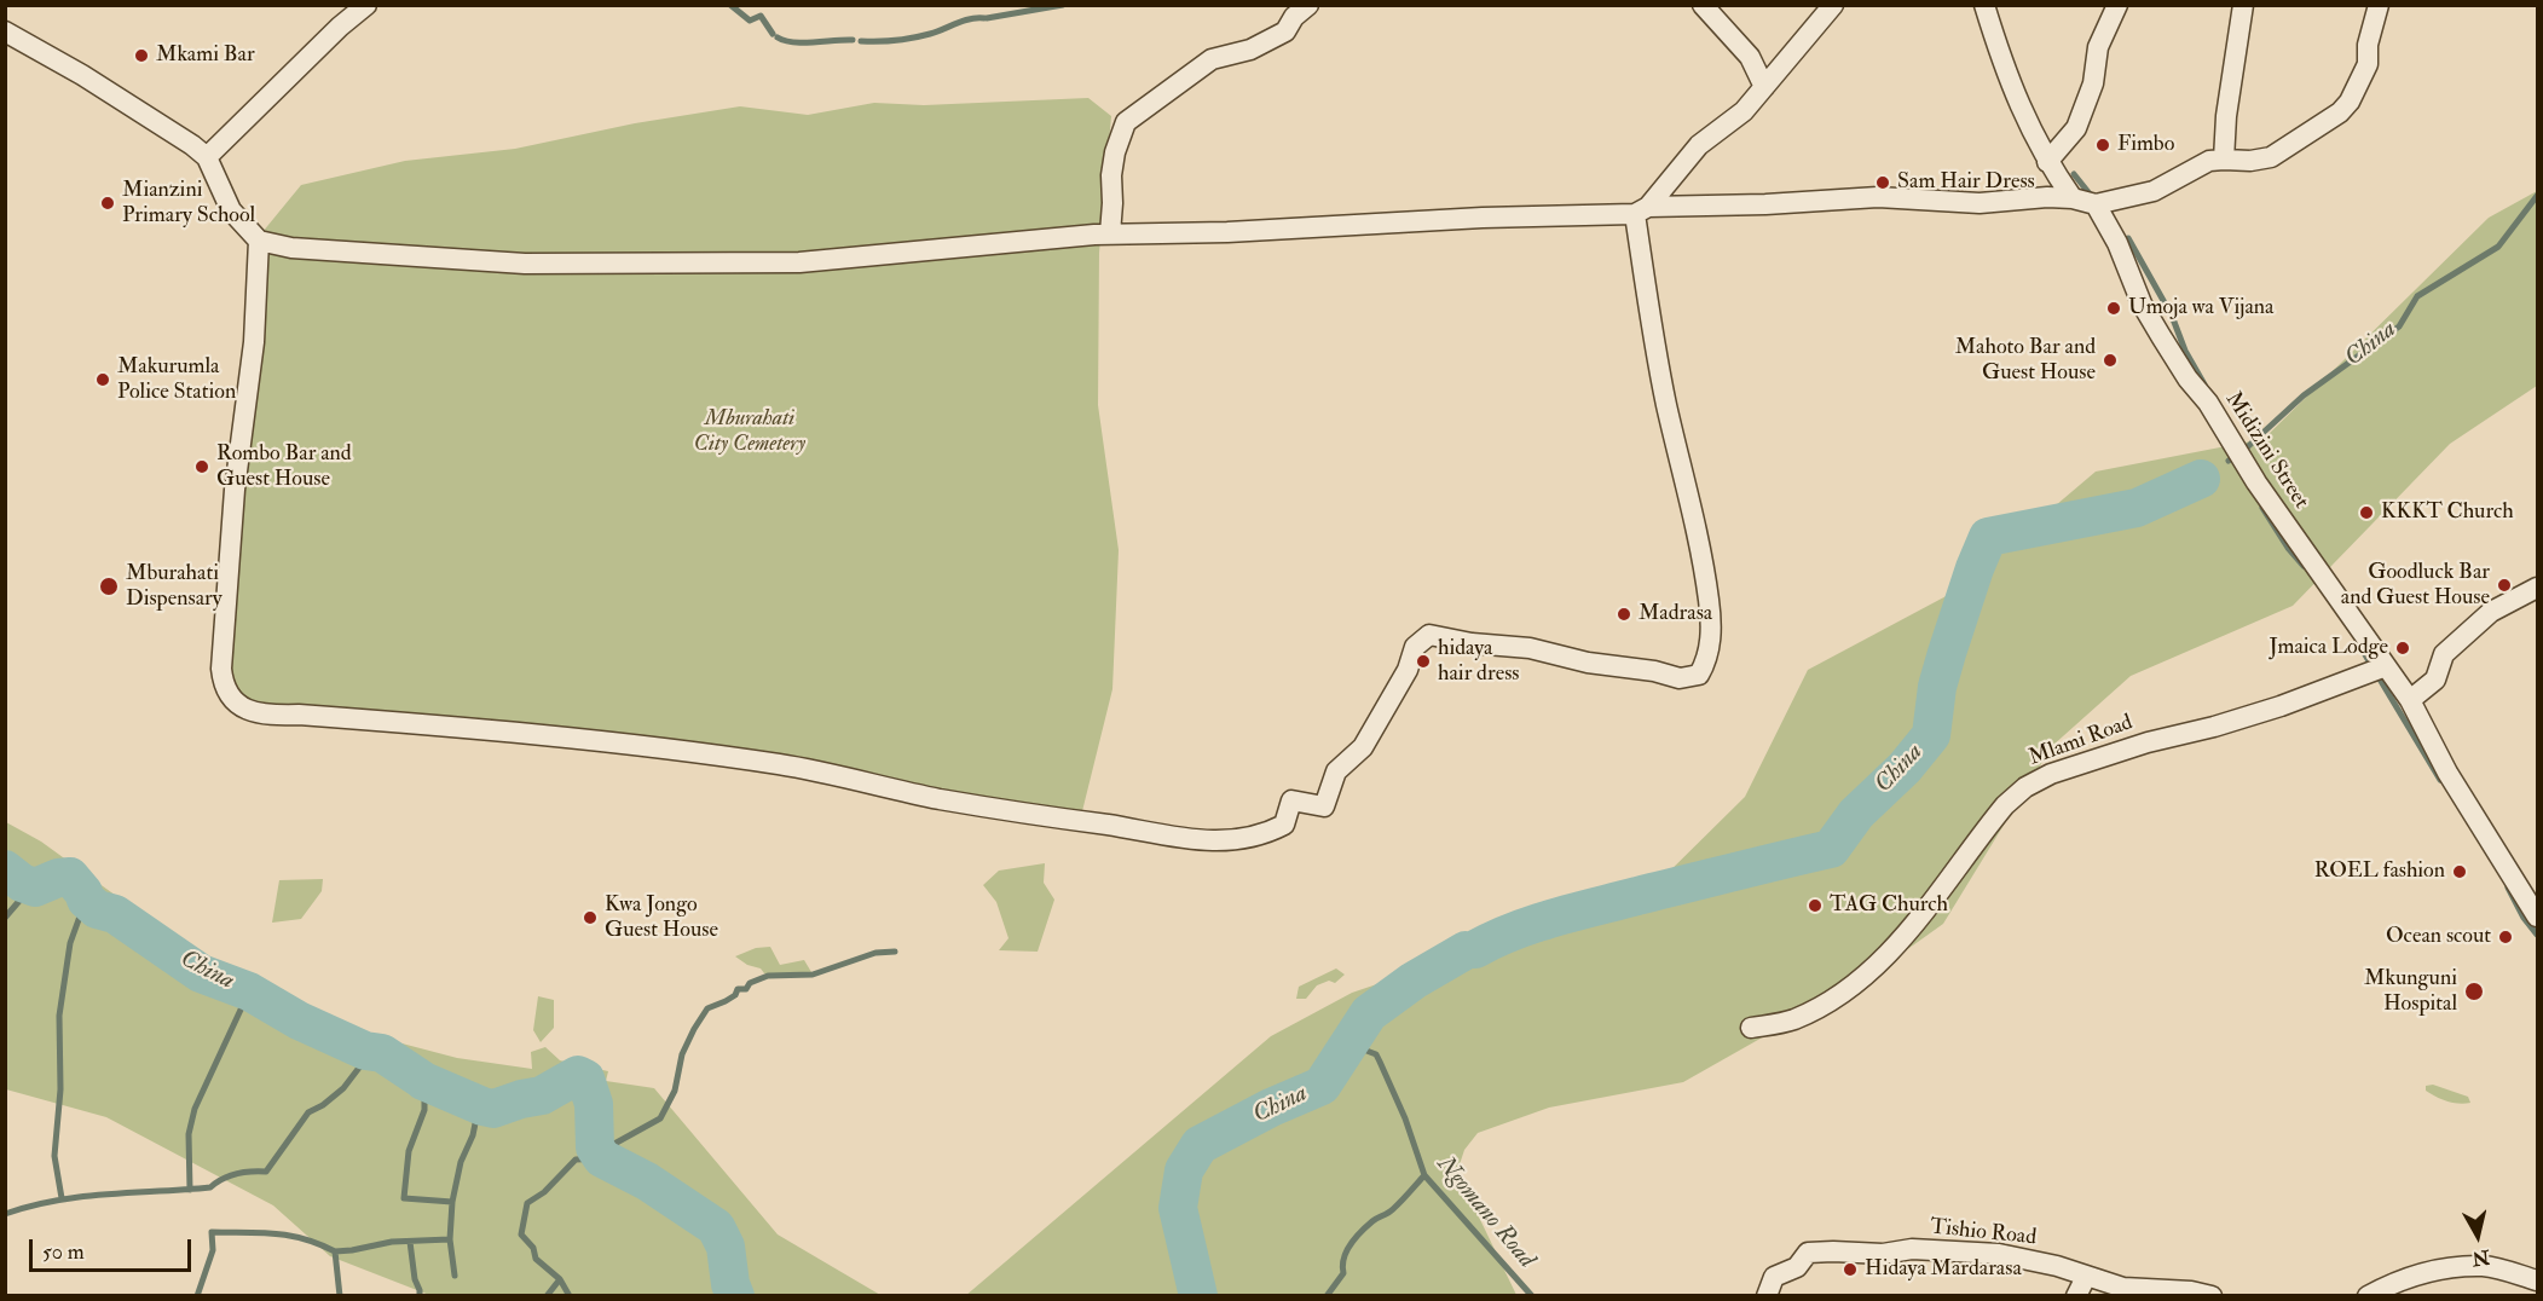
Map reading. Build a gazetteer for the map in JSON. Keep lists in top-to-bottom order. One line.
{"streets":{"street":["Midizini Street","Mlami Road","Tishio Road"]},"crossings":[["Midizini Street","Mlami Road"]],"water":["China","Ngomano Road"],"parks":["Mburahati City Cemetery"],"places":["Mkami Bar","Fimbo","Sam Hair Dress","Mianzini Primary School","Umoja wa Vijana","Mahoto Bar and Guest House","Makurumla Police Station","Rombo Bar and Guest House","KKKT Church","Goodluck Bar and Guest House","Mburahati Dispensary","Madrasa","Jmaica Lodge","hidaya hair dress","ROEL fashion","TAG Church","Kwa Jongo Guest House","Ocean scout","Mkunguni Hospital","Hidaya Mardarasa"],"scale_bar":"50 m","north":"bottom"}
